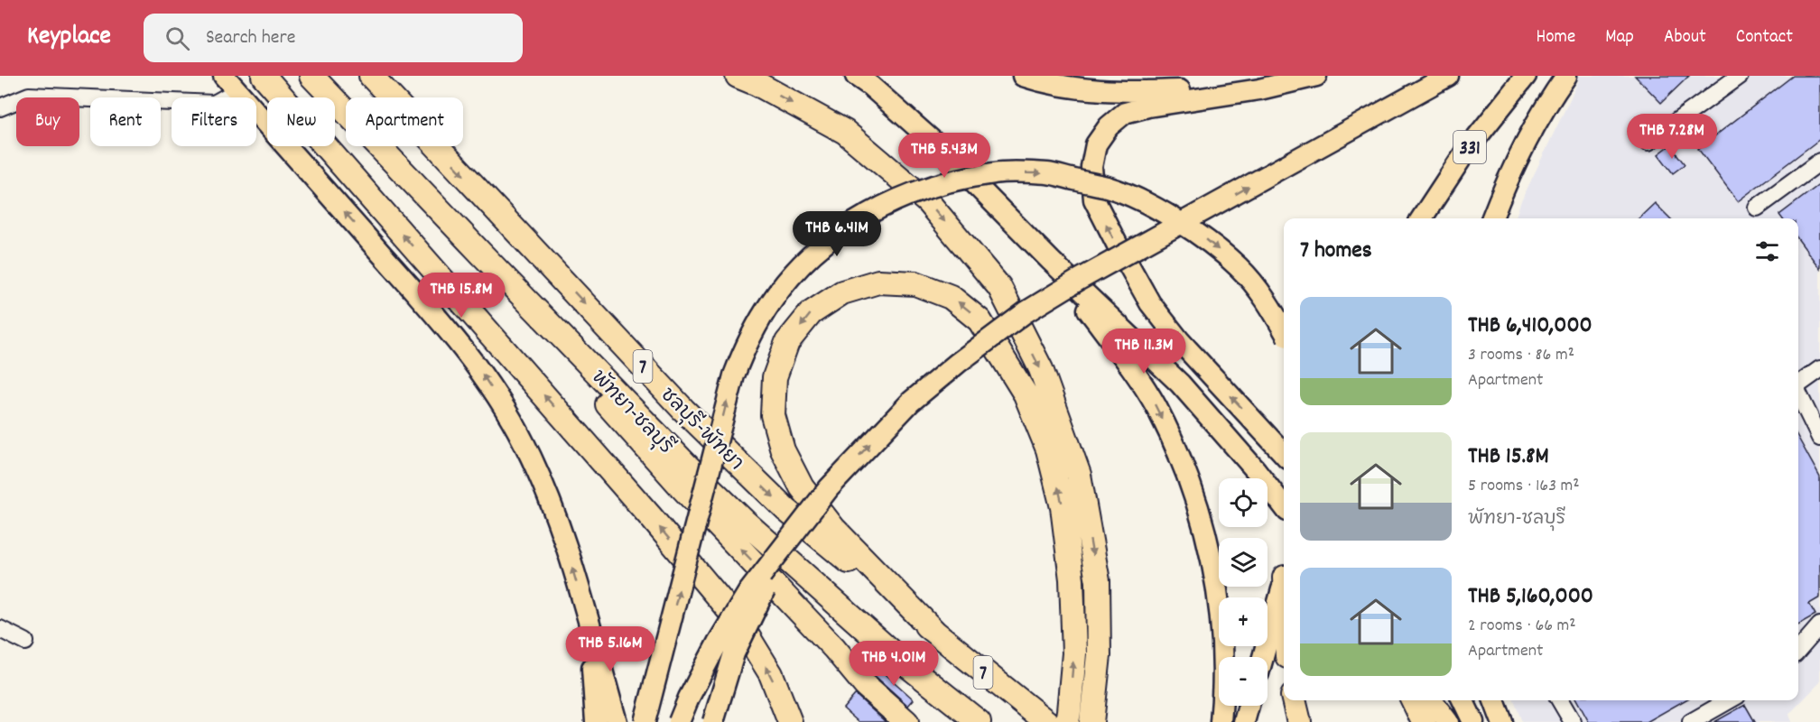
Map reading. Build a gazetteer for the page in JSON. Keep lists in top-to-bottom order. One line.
{"streets":{"highway":["7","พัทยา-ชลบุรี","ชลบุรี-พัทยา"],"main road":["331"]},"page":{"header":"Keyplace","search":"Search here","nav":["Home","Map","About","Contact"],"chip":["Buy","Rent","Filters","New","Apartment"],"price":["THB 7.28M","THB 5.43M","THB 6.41M","THB 15.8M","THB 11.3M","THB 5.16M","THB 4.01M"],"heading":"7 homes","list":[{"name":"THB 6,410,000","note":"3 rooms · 86 m² · Apartment"},{"name":"THB 15.8M","note":"5 rooms · 163 m² · พัทยา-ชลบุรี"},{"name":"THB 5,160,000","note":"2 rooms · 66 m² · Apartment"}],"map_buttons":["+","−"]}}
